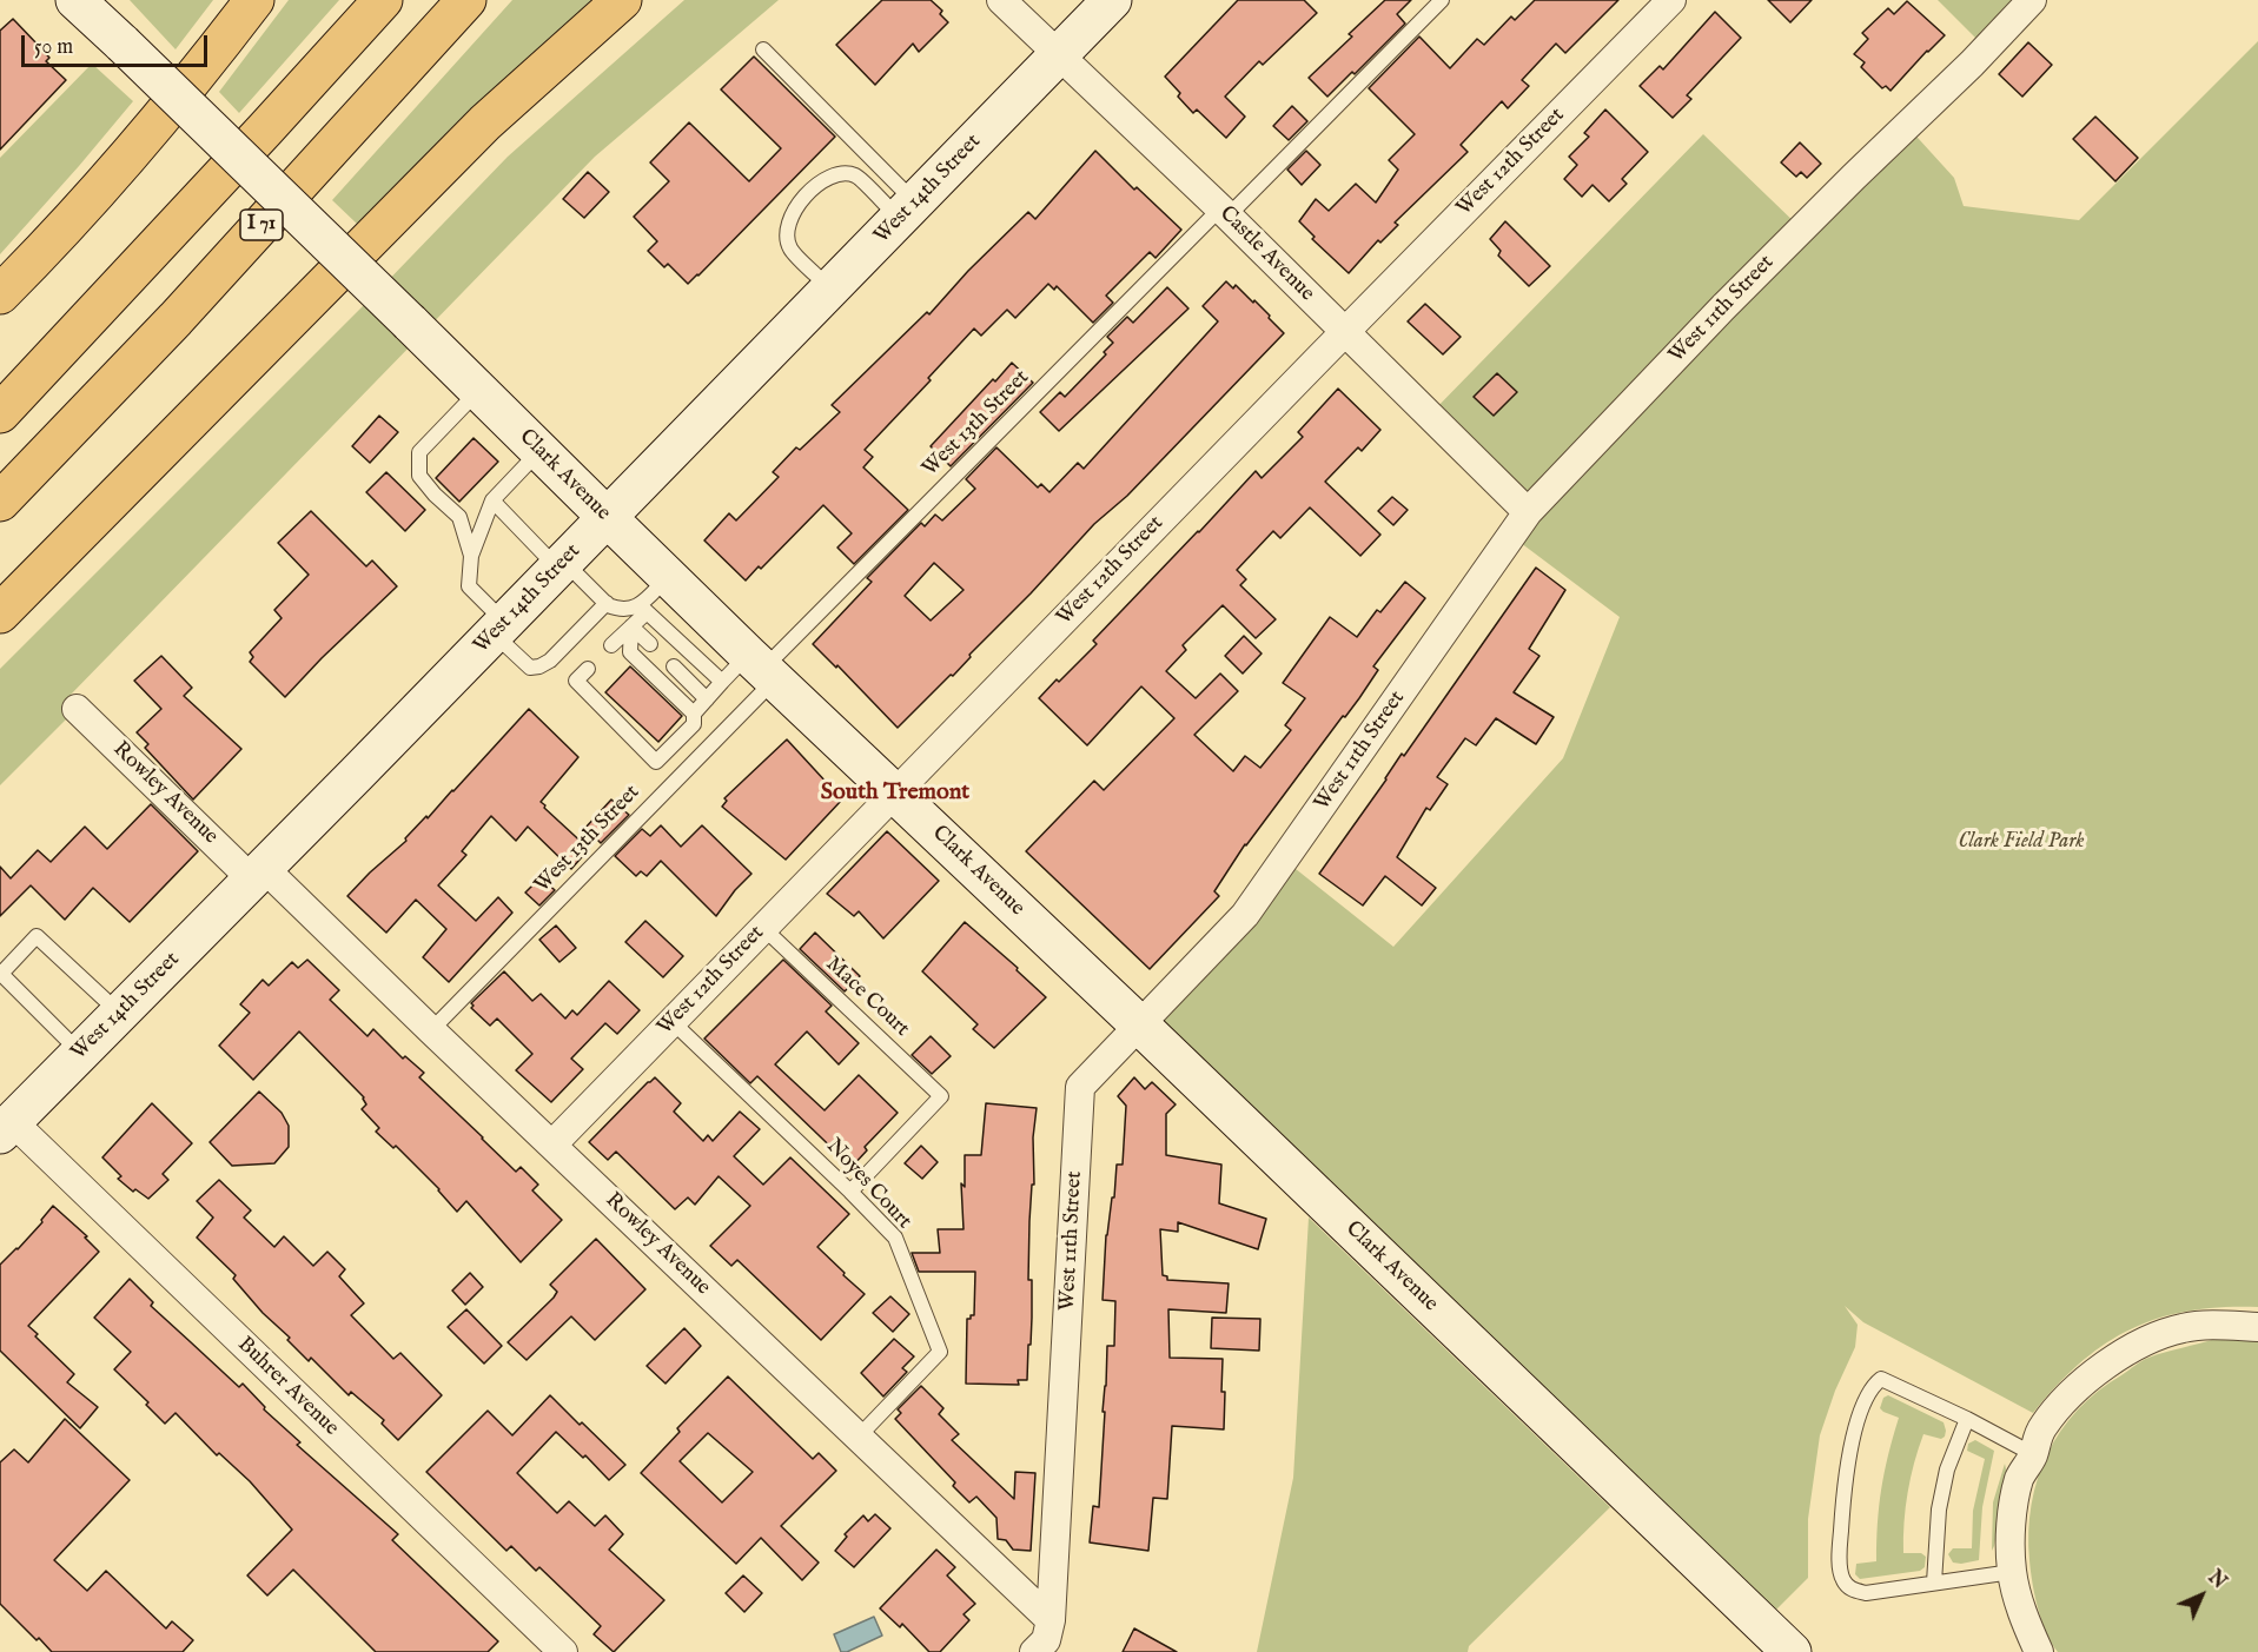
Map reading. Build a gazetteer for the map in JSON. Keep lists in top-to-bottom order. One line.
{"streets":{"highway":["I 71"],"street":["West 12th Street","West 14th Street","Castle Avenue","West 11th Street","Clark Avenue","Rowley Avenue","Buhrer Avenue"],"lane":["West 13th Street","Mace Court","Noyes Court"]},"crossings":[["West 12th Street","Castle Avenue"],["West 12th Street","Clark Avenue"],["West 12th Street","Rowley Avenue"],["West 12th Street","Mace Court"],["West 12th Street","Noyes Court"],["West 14th Street","Castle Avenue"],["West 14th Street","Clark Avenue"],["West 14th Street","Rowley Avenue"],["West 14th Street","Buhrer Avenue"],["Castle Avenue","West 11th Street"],["Castle Avenue","West 13th Street"],["West 11th Street","Clark Avenue"],["West 11th Street","Rowley Avenue"],["West 13th Street","Clark Avenue"],["West 13th Street","Rowley Avenue"],["Rowley Avenue","Noyes Court"],["Mace Court","Noyes Court"]],"districts":["South Tremont"],"parks":["Clark Field Park"],"scale_bar":"50 m","north":"top right"}
